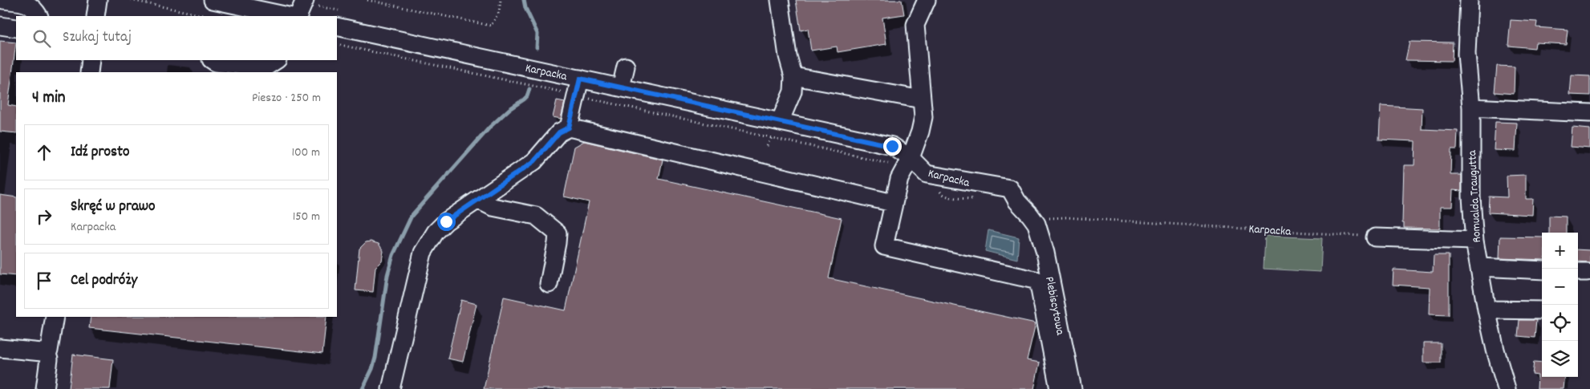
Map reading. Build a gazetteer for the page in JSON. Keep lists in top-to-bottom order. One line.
{"streets":{"street":["Karpacka","Romualda Traugutta","Plebiscytowa"]},"crossings":[["Karpacka","Plebiscytowa"]],"page":{"search":"Szukaj tutaj","heading":["4 min","Pieszo · 250 m"],"list":[["Idź prosto","100 m"],["Skręć w prawo","Karpacka","150 m"],"Cel podróży"],"map_buttons":["+","−"]}}
